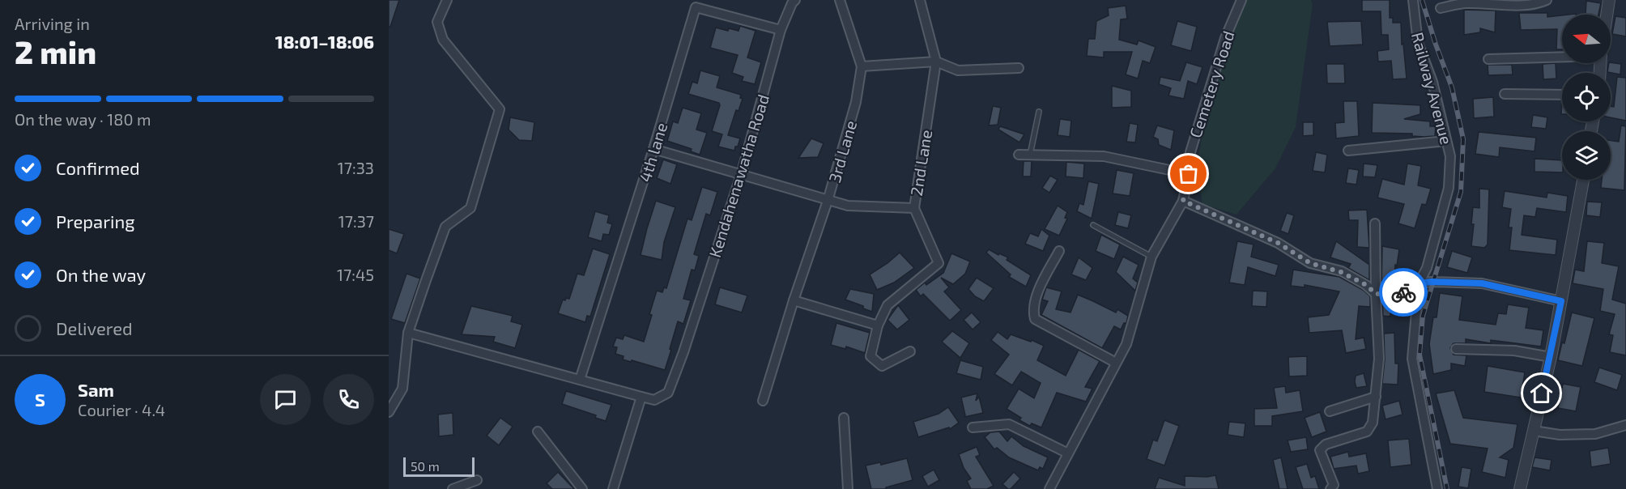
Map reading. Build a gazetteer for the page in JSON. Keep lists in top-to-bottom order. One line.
{"streets":{"street":["Cemetery Road","Railway Avenue","3rd Lane","4th lane","2nd Lane","Kendahenawatha Road"]},"crossings":[["4th lane","Kendahenawatha Road"]],"scale_bar":"50 m","north":"left","page":{"heading":["2 min","Arriving in","18:01–18:06"],"panel":["Sam","Courier · 4.4"],"bar":"On the way · 180 m","list":[["Confirmed","17:33"],["Preparing","17:37"],["On the way","17:45"],"Delivered"],"round":"S","scale":"50 m"}}
